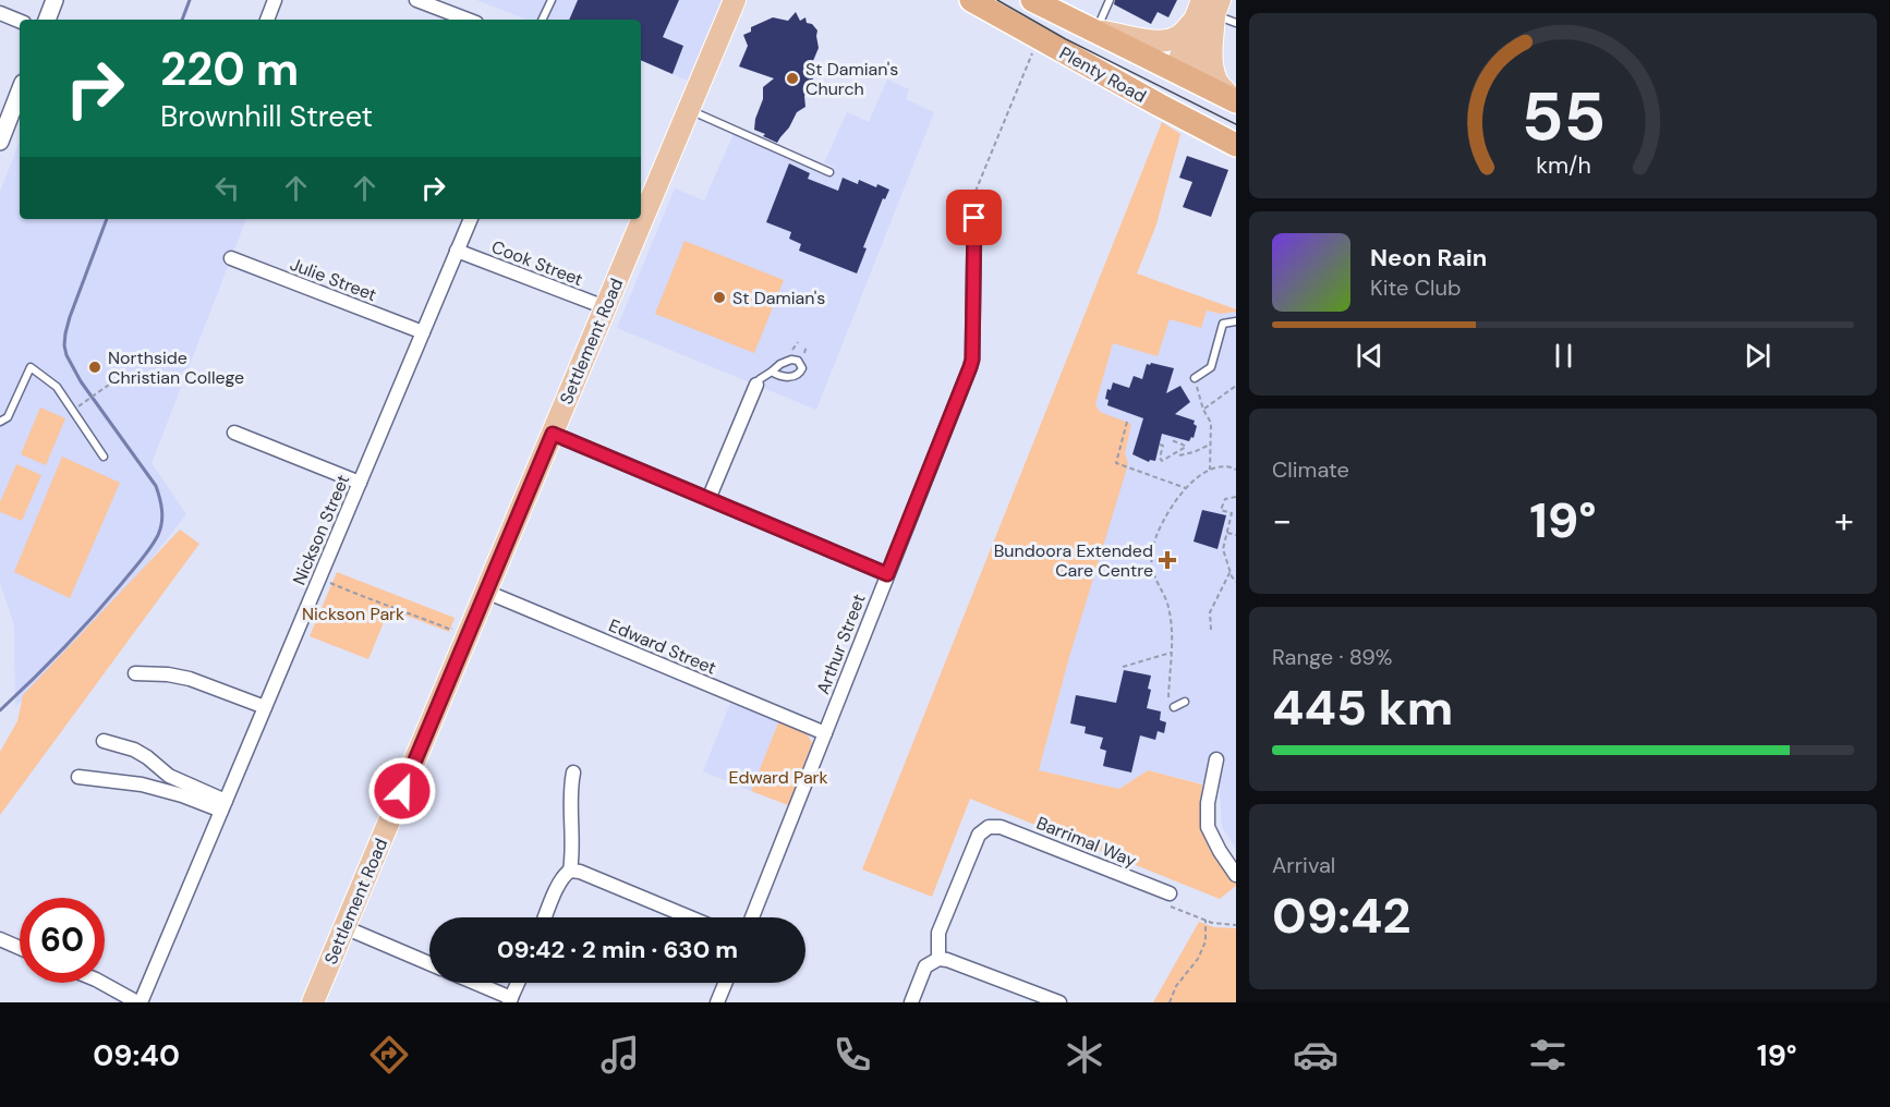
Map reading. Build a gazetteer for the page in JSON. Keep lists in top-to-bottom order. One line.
{"streets":{"highway":["Plenty Road"],"main road":["Settlement Road"],"street":["Cook Street","Julie Street","Nickson Street","Arthur Street","Edward Street","Barrimal Way"]},"crossings":[["Cook Street","Settlement Road"],["Cook Street","Nickson Street"],["Julie Street","Nickson Street"],["Settlement Road","Edward Street"],["Arthur Street","Edward Street"]],"parks":["Nickson Park","Edward Park"],"places":{"other":["St Damian's Church","St Damian's","Northside Christian College"],"health":["Bundoora Extended Care Centre"]},"page":{"turn":["220 m","Brownhill Street"],"song":["Neon Rain","Kite Club"],"tile":["Climate",["Range · 89%","445 km"],["Arrival","09:42"]],"heat":["−","19°","+"],"limit":"60","trip":"09:42 · 2 min · 630 m","tabs":["09:40","19°"],"gauge":["55","km/h"]}}
